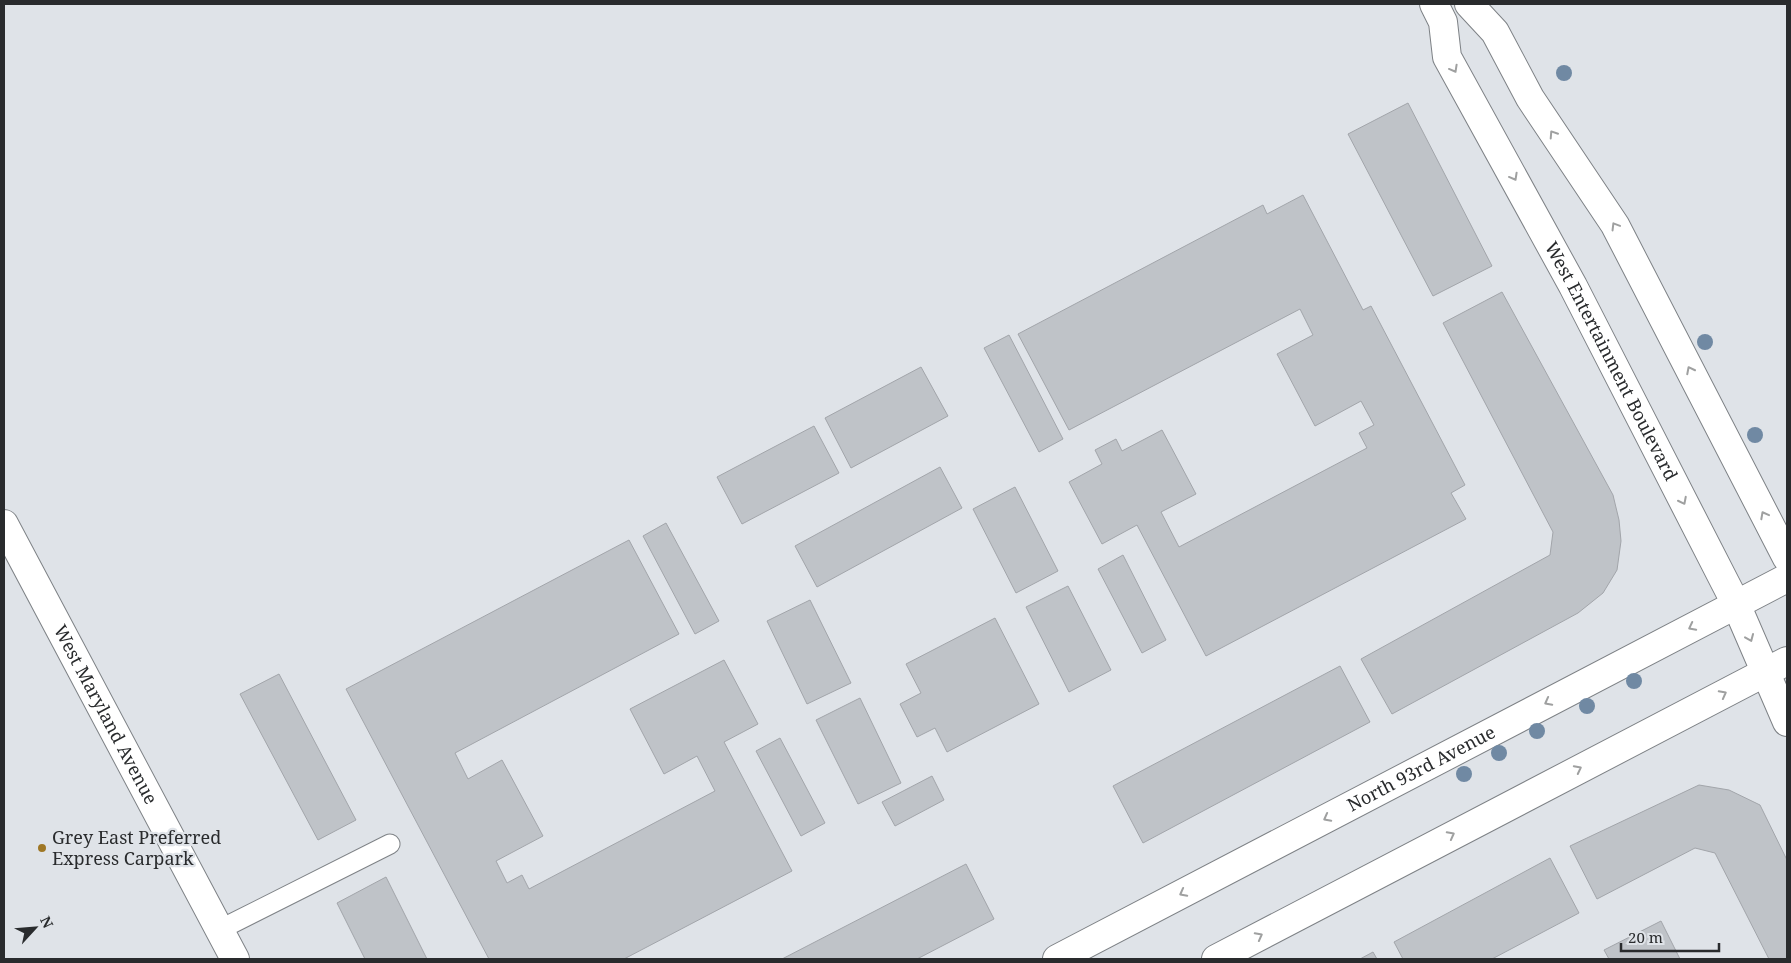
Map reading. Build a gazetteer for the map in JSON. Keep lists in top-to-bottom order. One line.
{"streets":{"street":["West Entertainment Boulevard","West Maryland Avenue","North 93rd Avenue"]},"crossings":[["West Entertainment Boulevard","North 93rd Avenue"]],"places":["Grey East Preferred Express Carpark"],"scale_bar":"20 m","north":"top right"}
